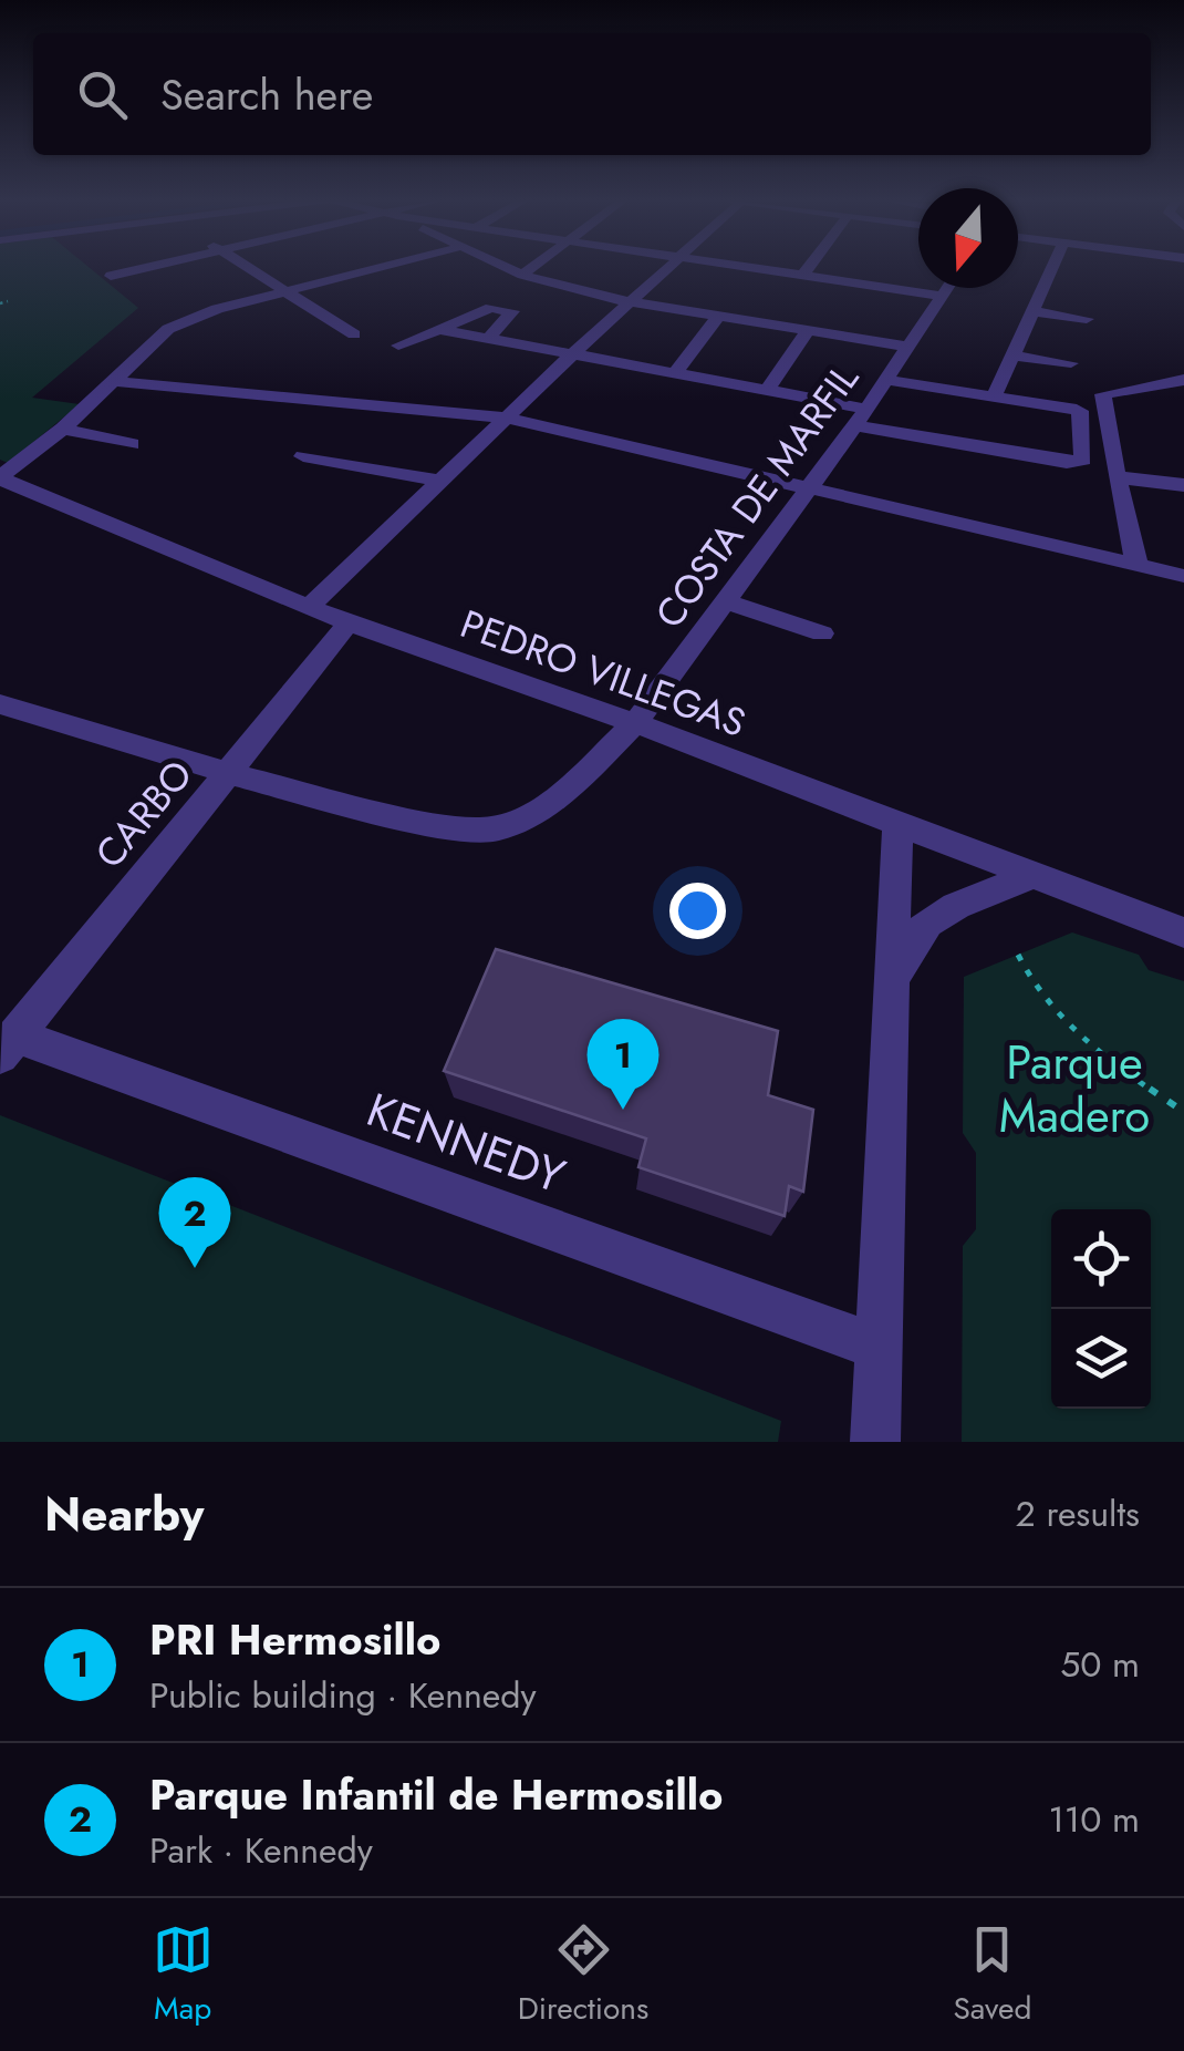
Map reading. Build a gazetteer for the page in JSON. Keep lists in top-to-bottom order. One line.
{"streets":{"street":["COSTA DE MARFIL","PEDRO VILLEGAS","CARBO","KENNEDY"]},"crossings":[["COSTA DE MARFIL","PEDRO VILLEGAS"],["COSTA DE MARFIL","CARBO"],["PEDRO VILLEGAS","CARBO"],["CARBO","KENNEDY"]],"parks":["Parque Madero"],"north":"bottom","page":{"search":"Search here","pins":["1","2"],"heading":["Nearby","2 results"],"list":[{"mark":"1","name":"PRI Hermosillo","note":"Public building · Kennedy","value":"50 m"},{"mark":"2","name":"Parque Infantil de Hermosillo","note":"Park · Kennedy","value":"110 m"}],"nav":["Map","Directions","Saved"]}}
